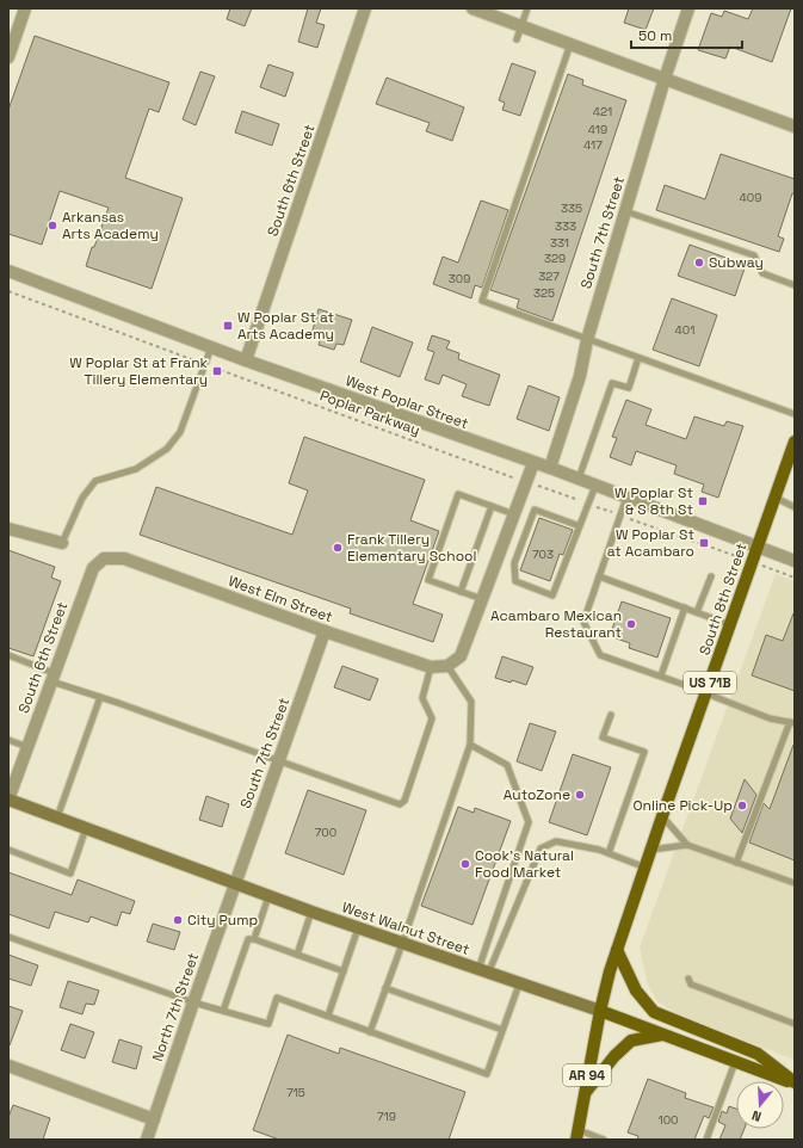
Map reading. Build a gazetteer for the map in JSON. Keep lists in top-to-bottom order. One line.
{"streets":{"main road":["South 8th Street","US 71B","West Walnut Street","AR 94"],"street":["South 6th Street","South 7th Street","West Poplar Street","West Elm Street","North 7th Street"],"path":["Poplar Parkway"]},"crossings":[["South 6th Street","West Poplar Street"],["South 6th Street","West Elm Street"],["South 6th Street","West Walnut Street"],["South 7th Street","West Poplar Street"],["South 7th Street","West Elm Street"],["South 7th Street","West Walnut Street"],["South 7th Street","North 7th Street"],["West Poplar Street","South 8th Street"],["South 8th Street","West Walnut Street"],["South 8th Street","AR 94"],["West Walnut Street","North 7th Street"],["West Walnut Street","AR 94"]],"places":{"other":["Arkansas Arts Academy","Subway","Frank Tillery Elementary School","Acambaro Mexican Restaurant","AutoZone","Online Pick-Up","Cook's Natural Food Market","City Pump"],"transit":["W Poplar St at Arts Academy","W Poplar St at Frank Tillery Elementary","W Poplar St & S 8th St","W Poplar St at Acambaro"]},"house_numbers":["421","419","417","409","335","333","331","329","327","309","325","401","703","700","715","719","100"],"scale_bar":"50 m","north":"bottom"}
